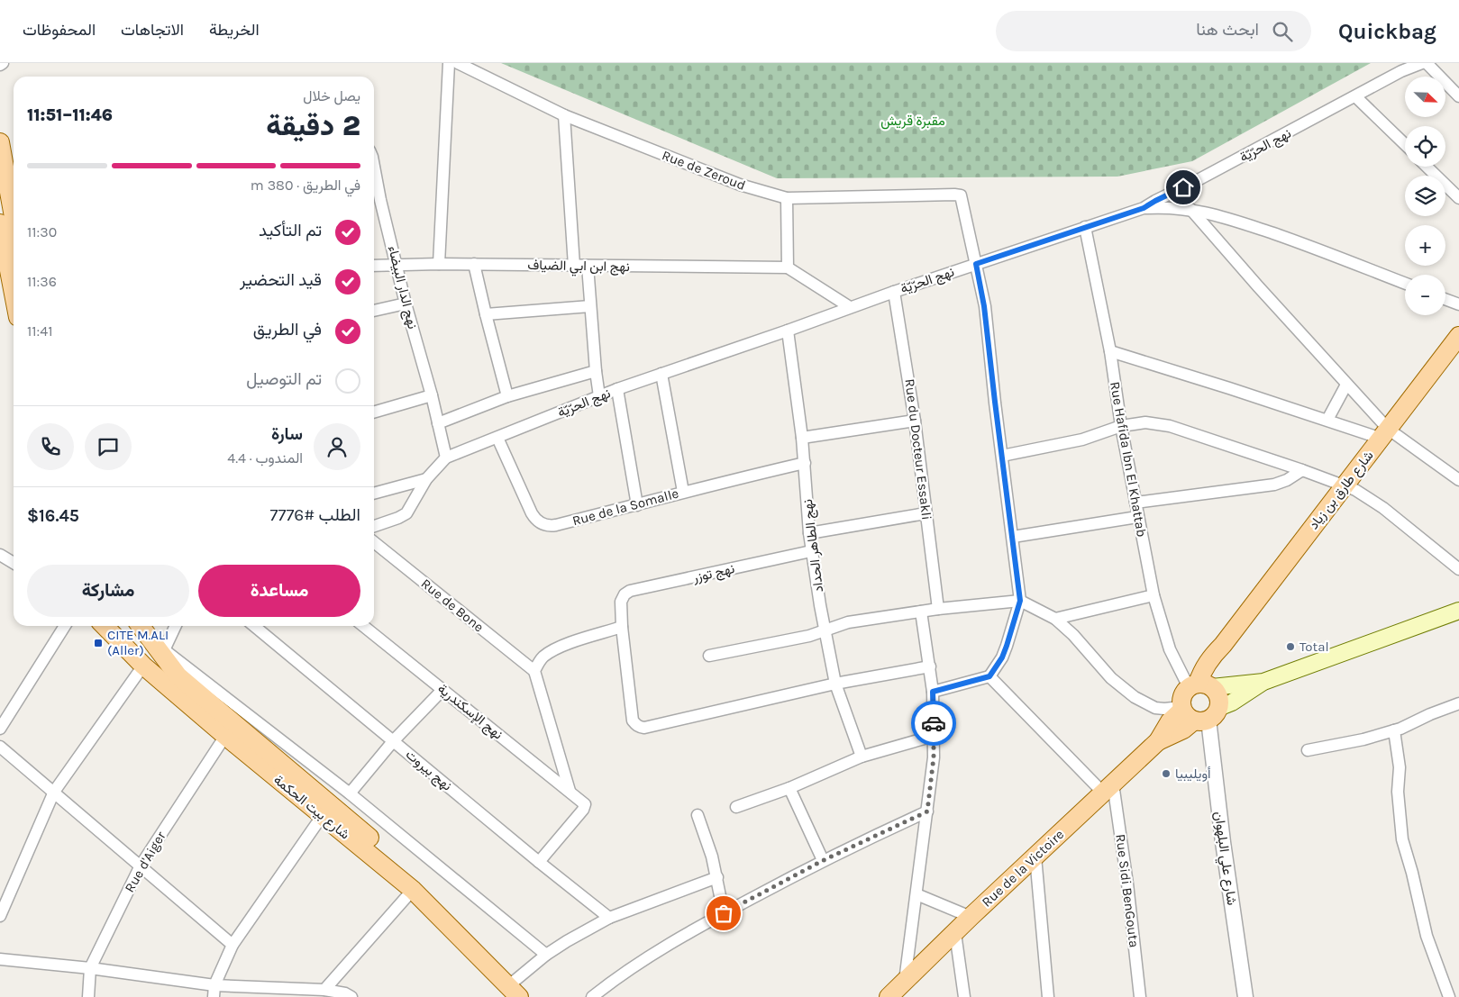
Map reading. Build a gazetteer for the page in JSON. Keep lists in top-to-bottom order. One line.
{"streets":{"main road":["شارع طارق بن زياد","شارع بيت الحكمة","Rue de la Victoire"],"street":["نهج الحرّيّة","Rue de Zeroud","نهج ابن ابي الضياف","نهج الدار البيضاء","Rue du Docteur Essakli","Rue Hafida Ibn El Khattab","Rue de la Somalle","نهج الطاهر الحداد","نهج توزر","Rue de Bone","نهج الإسكندرية","نهج بيروت","شارع علي البلهوان","Rue d'Aiger","Rue Sidi BenGouta"]},"crossings":[["نهج الحرّيّة","Rue de Zeroud"],["نهج الحرّيّة","نهج الدار البيضاء"],["نهج الحرّيّة","Rue du Docteur Essakli"],["نهج الحرّيّة","Rue Hafida Ibn El Khattab"],["نهج الحرّيّة","Rue de la Somalle"],["نهج الحرّيّة","نهج الطاهر الحداد"],["نهج ابن ابي الضياف","نهج الدار البيضاء"],["Rue Hafida Ibn El Khattab","شارع طارق بن زياد"],["شارع طارق بن زياد","شارع علي البلهوان"],["شارع طارق بن زياد","Rue de la Victoire"],["Rue de la Somalle","نهج الطاهر الحداد"],["نهج الطاهر الحداد","نهج توزر"],["نهج الإسكندرية","نهج بيروت"],["شارع بيت الحكمة","Rue d'Aiger"],["شارع علي البلهوان","Rue de la Victoire"],["Rue de la Victoire","Rue Sidi BenGouta"]],"parks":["مقبرة قريش"],"places":{"transit":["CITE M.ALI (Aller)"],"other":["Total","أويليبيا"]},"north":"bottom right","page":{"header":"Quickbag","search":"ابحث هنا","nav":["الخريطة","الاتجاهات","المحفوظات"],"map_buttons":["+","−"],"heading":["2 دقيقة","يصل خلال","11:46–11:51"],"panel":["سارة","المندوب · 4.4","الطلب #7776","$16.45"],"bar":"في الطريق · 380 m","list":[["تم التأكيد","11:30"],["قيد التحضير","11:36"],["في الطريق","11:41"],"تم التوصيل"],"buttons":["مساعدة","مشاركة"]}}
